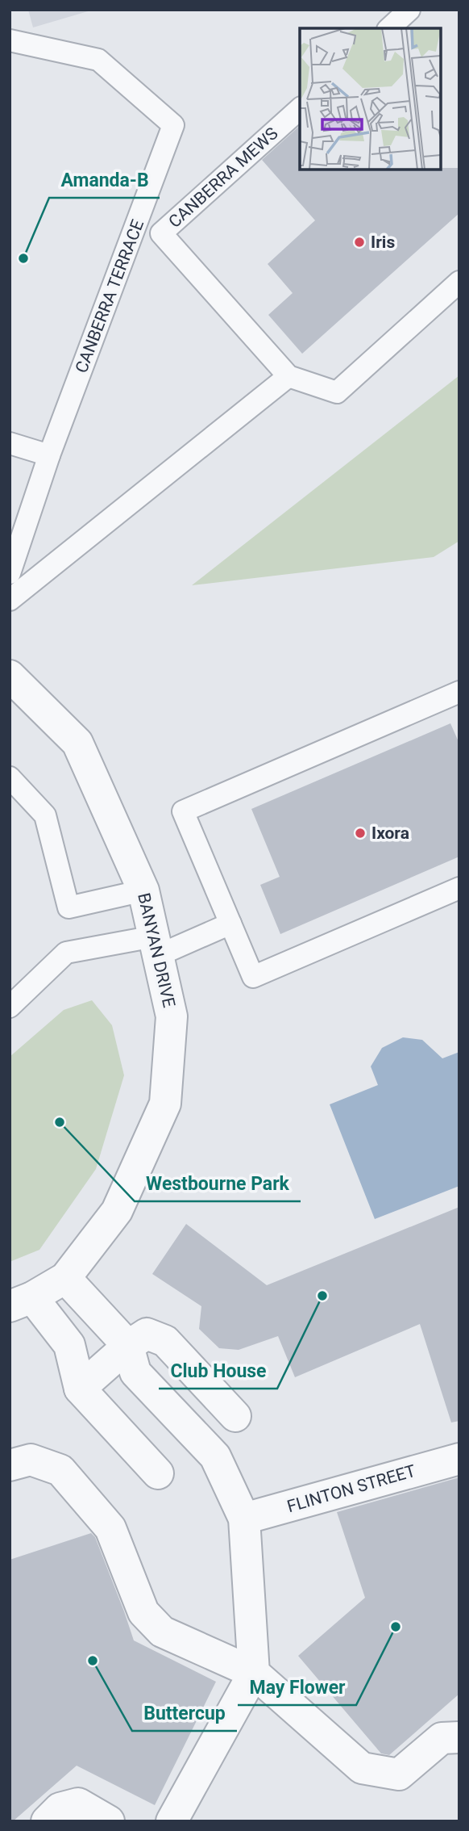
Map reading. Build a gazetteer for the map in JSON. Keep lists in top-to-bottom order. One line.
{"streets":{"street":["BANYAN DRIVE","FLINTON STREET"],"lane":["CANBERRA MEWS","CANBERRA TERRACE"]},"places":["Iris","Amanda-B","Ixora","Westbourne Park","Club House","May Flower","Buttercup"]}
